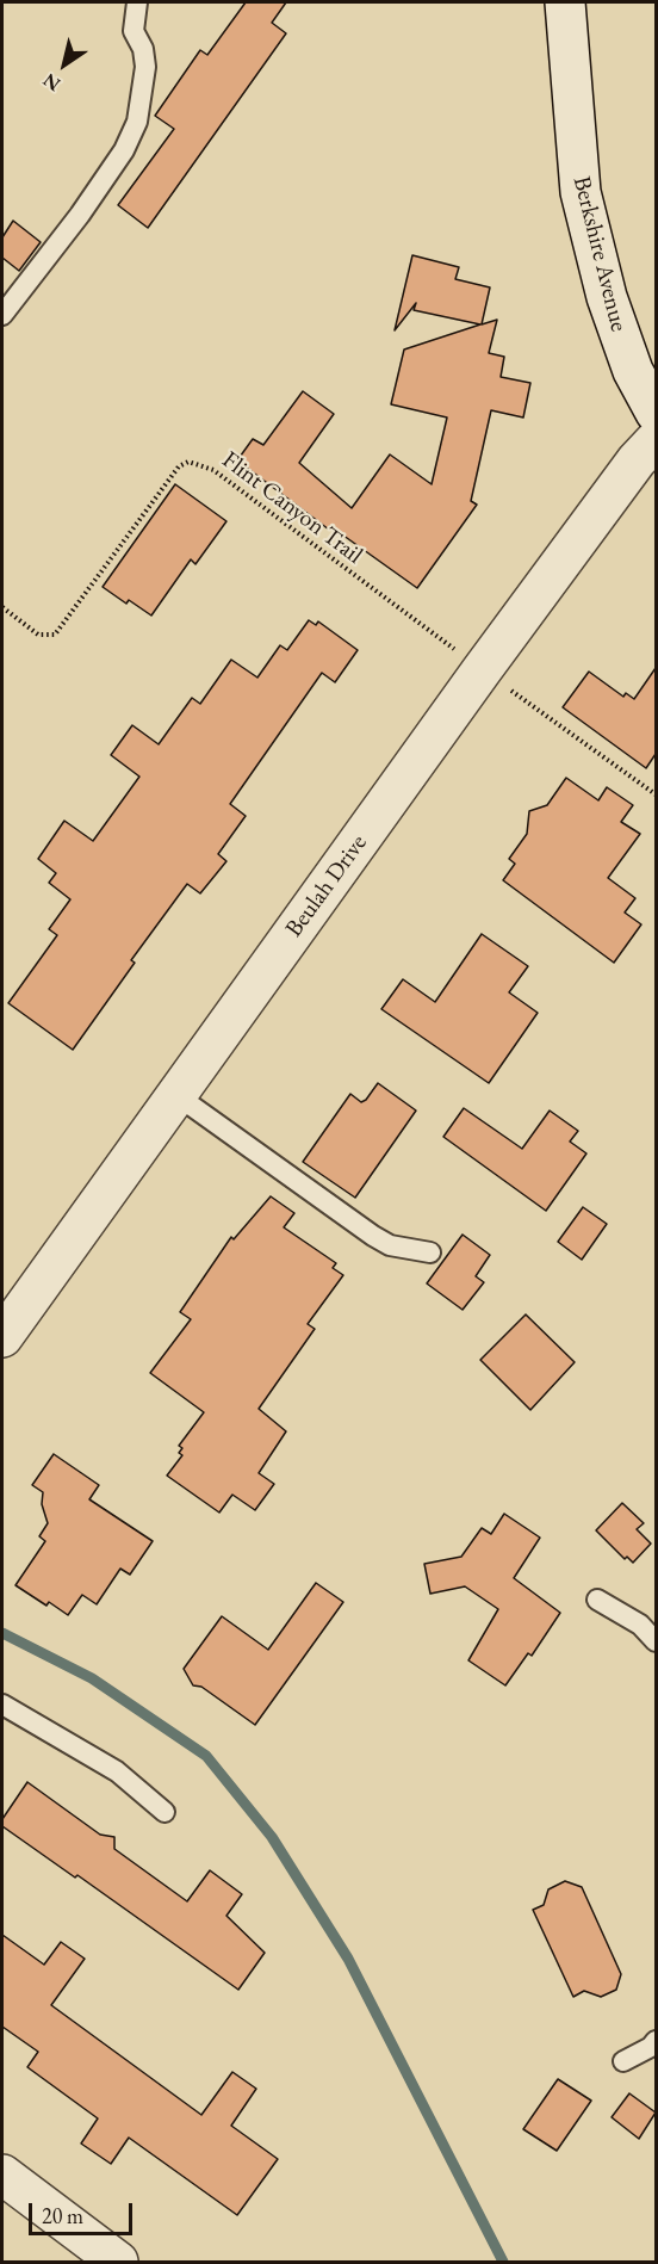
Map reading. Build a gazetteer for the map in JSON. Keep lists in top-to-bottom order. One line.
{"streets":{"street":["Berkshire Avenue","Beulah Drive"],"path":["Flint Canyon Trail"]},"scale_bar":"20 m","north":"bottom left"}
